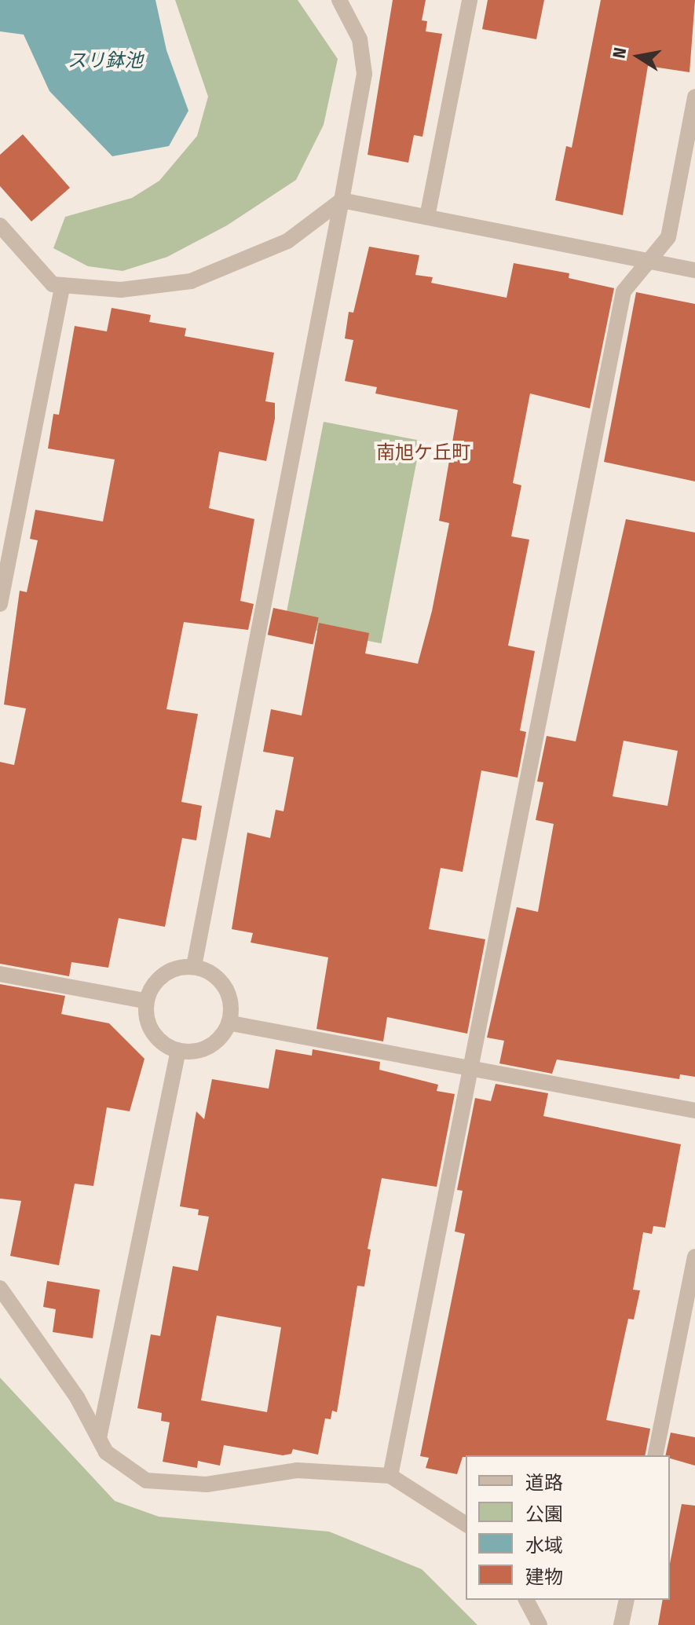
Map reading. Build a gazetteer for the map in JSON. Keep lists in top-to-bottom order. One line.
{"districts":["南旭ケ丘町"],"water":["スリ鉢池"],"legend":["道路","公園","水域","建物"],"north":"left"}
